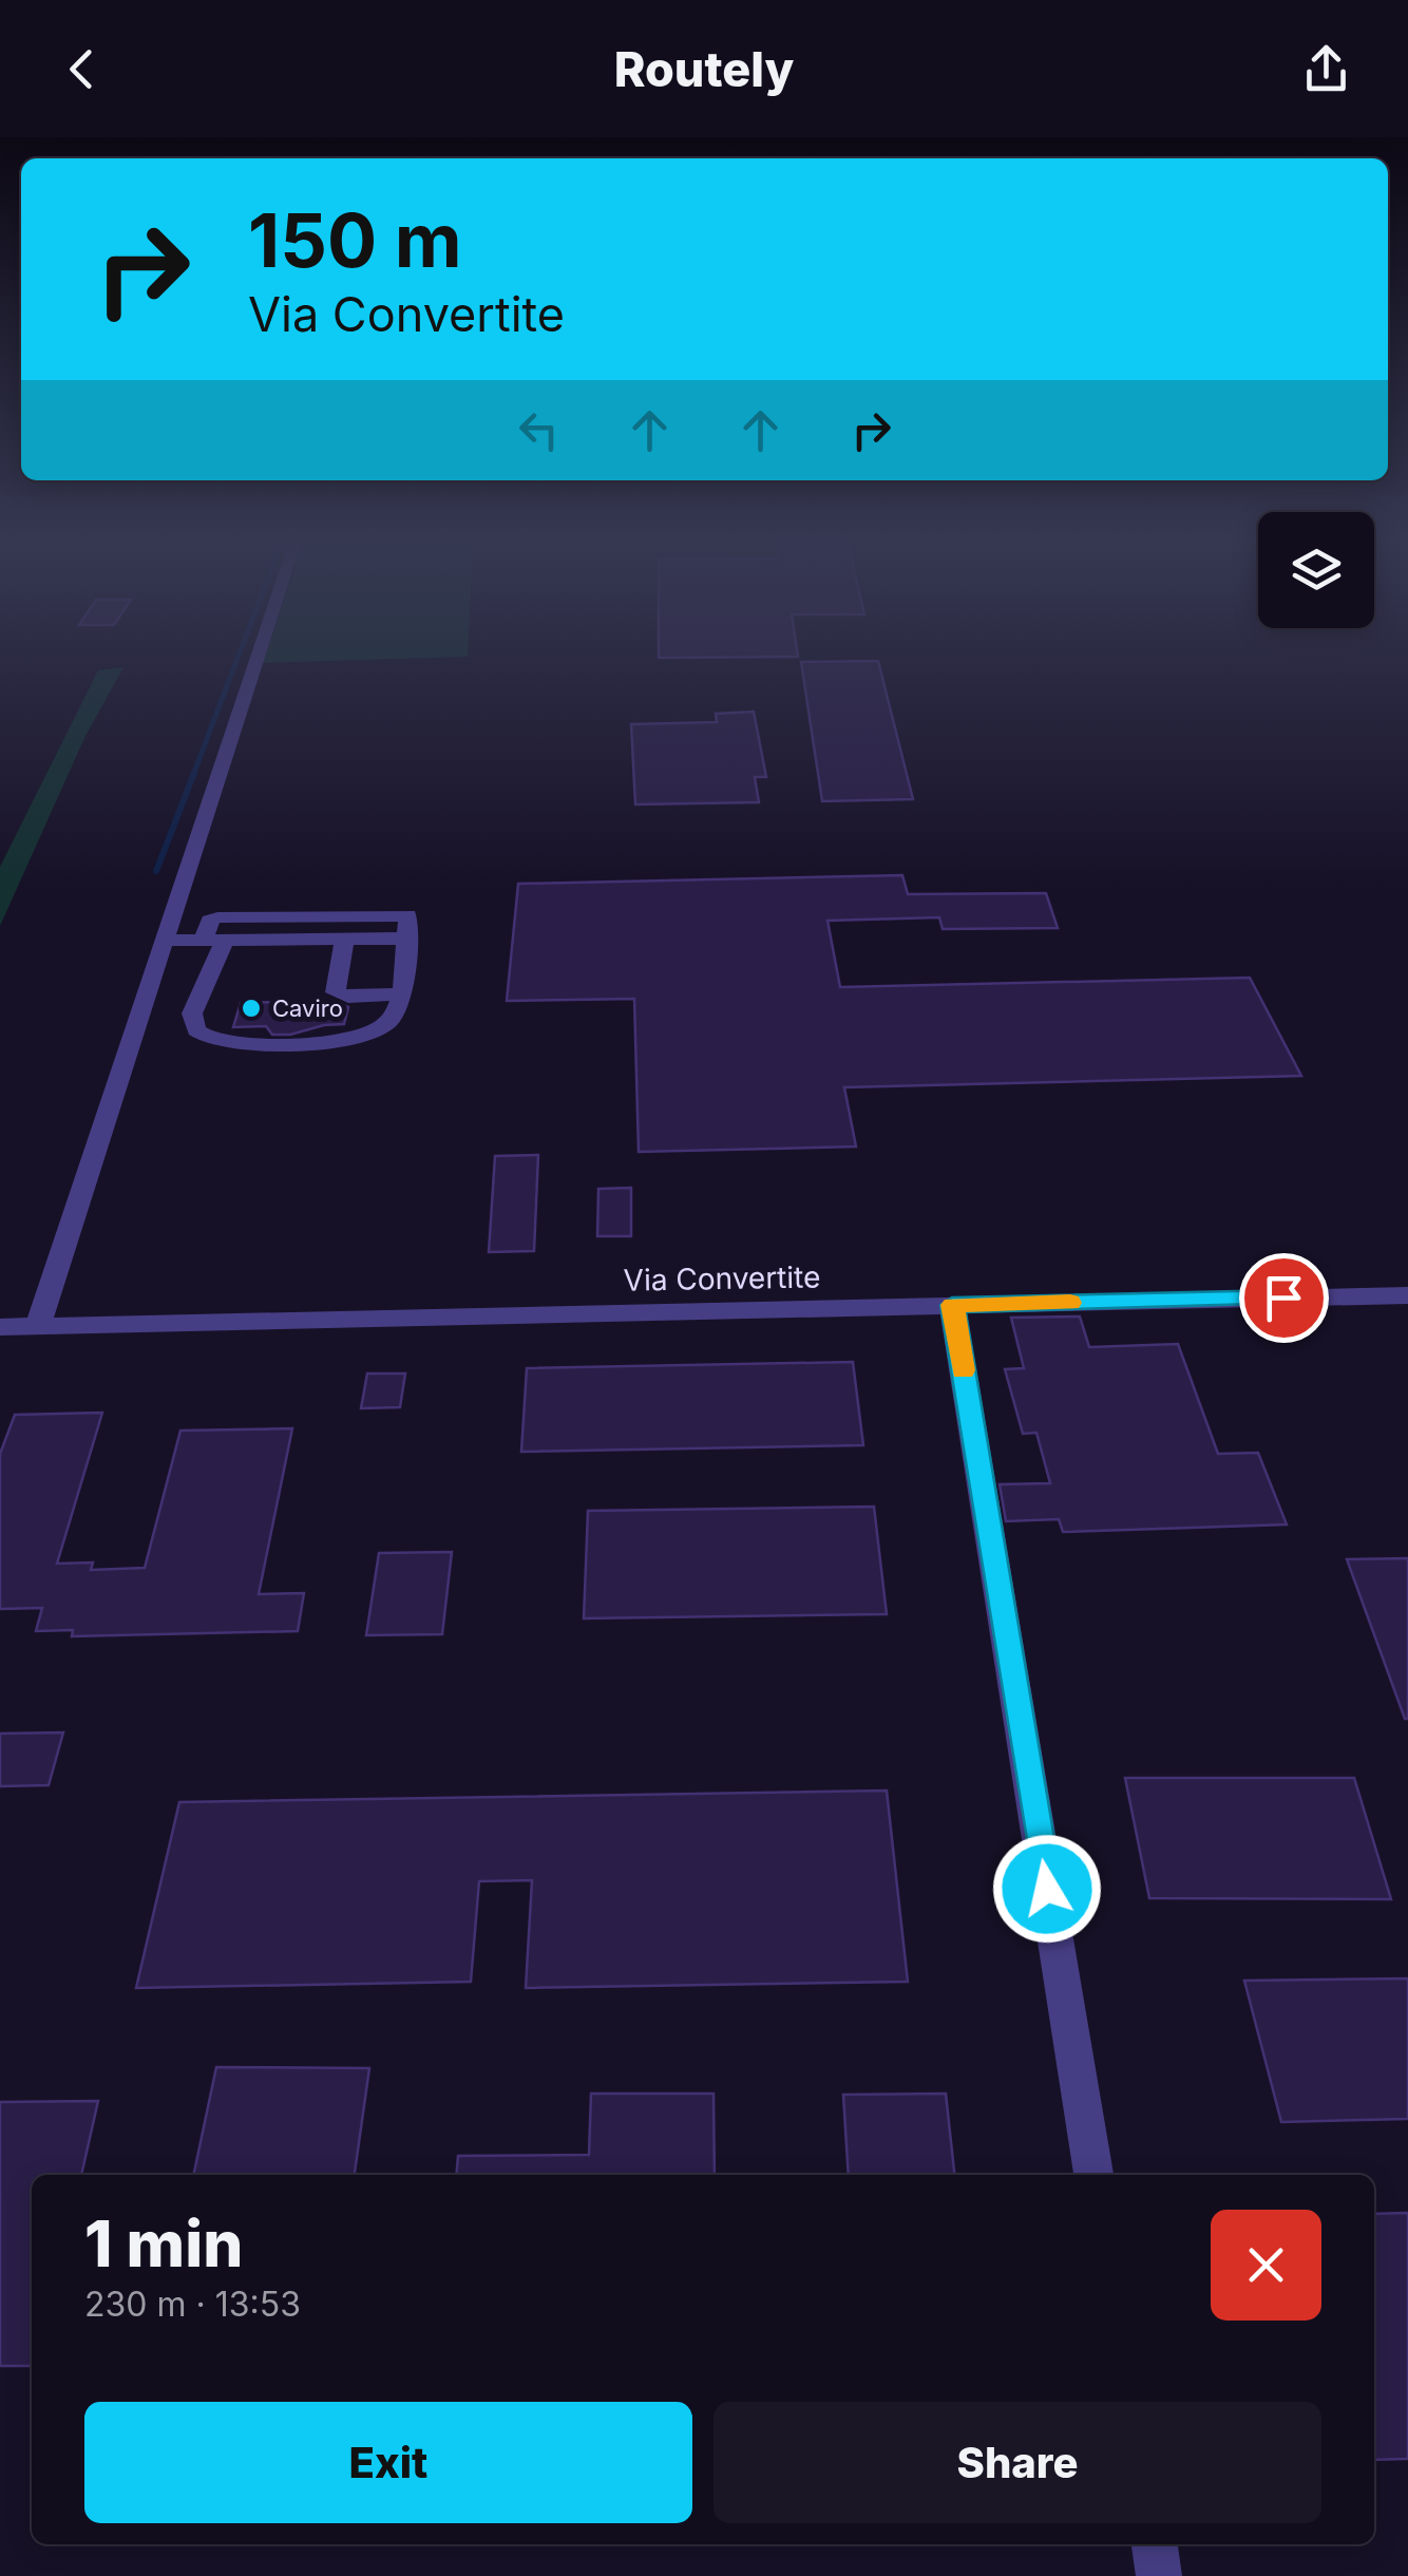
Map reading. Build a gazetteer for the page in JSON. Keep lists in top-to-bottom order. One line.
{"streets":{"street":["Via Convertite"]},"places":["Caviro"],"page":{"header":"Routely","turn":["150 m","Via Convertite"],"heading":["1 min","230 m · 13:53"],"buttons":["Exit","Share"]}}
